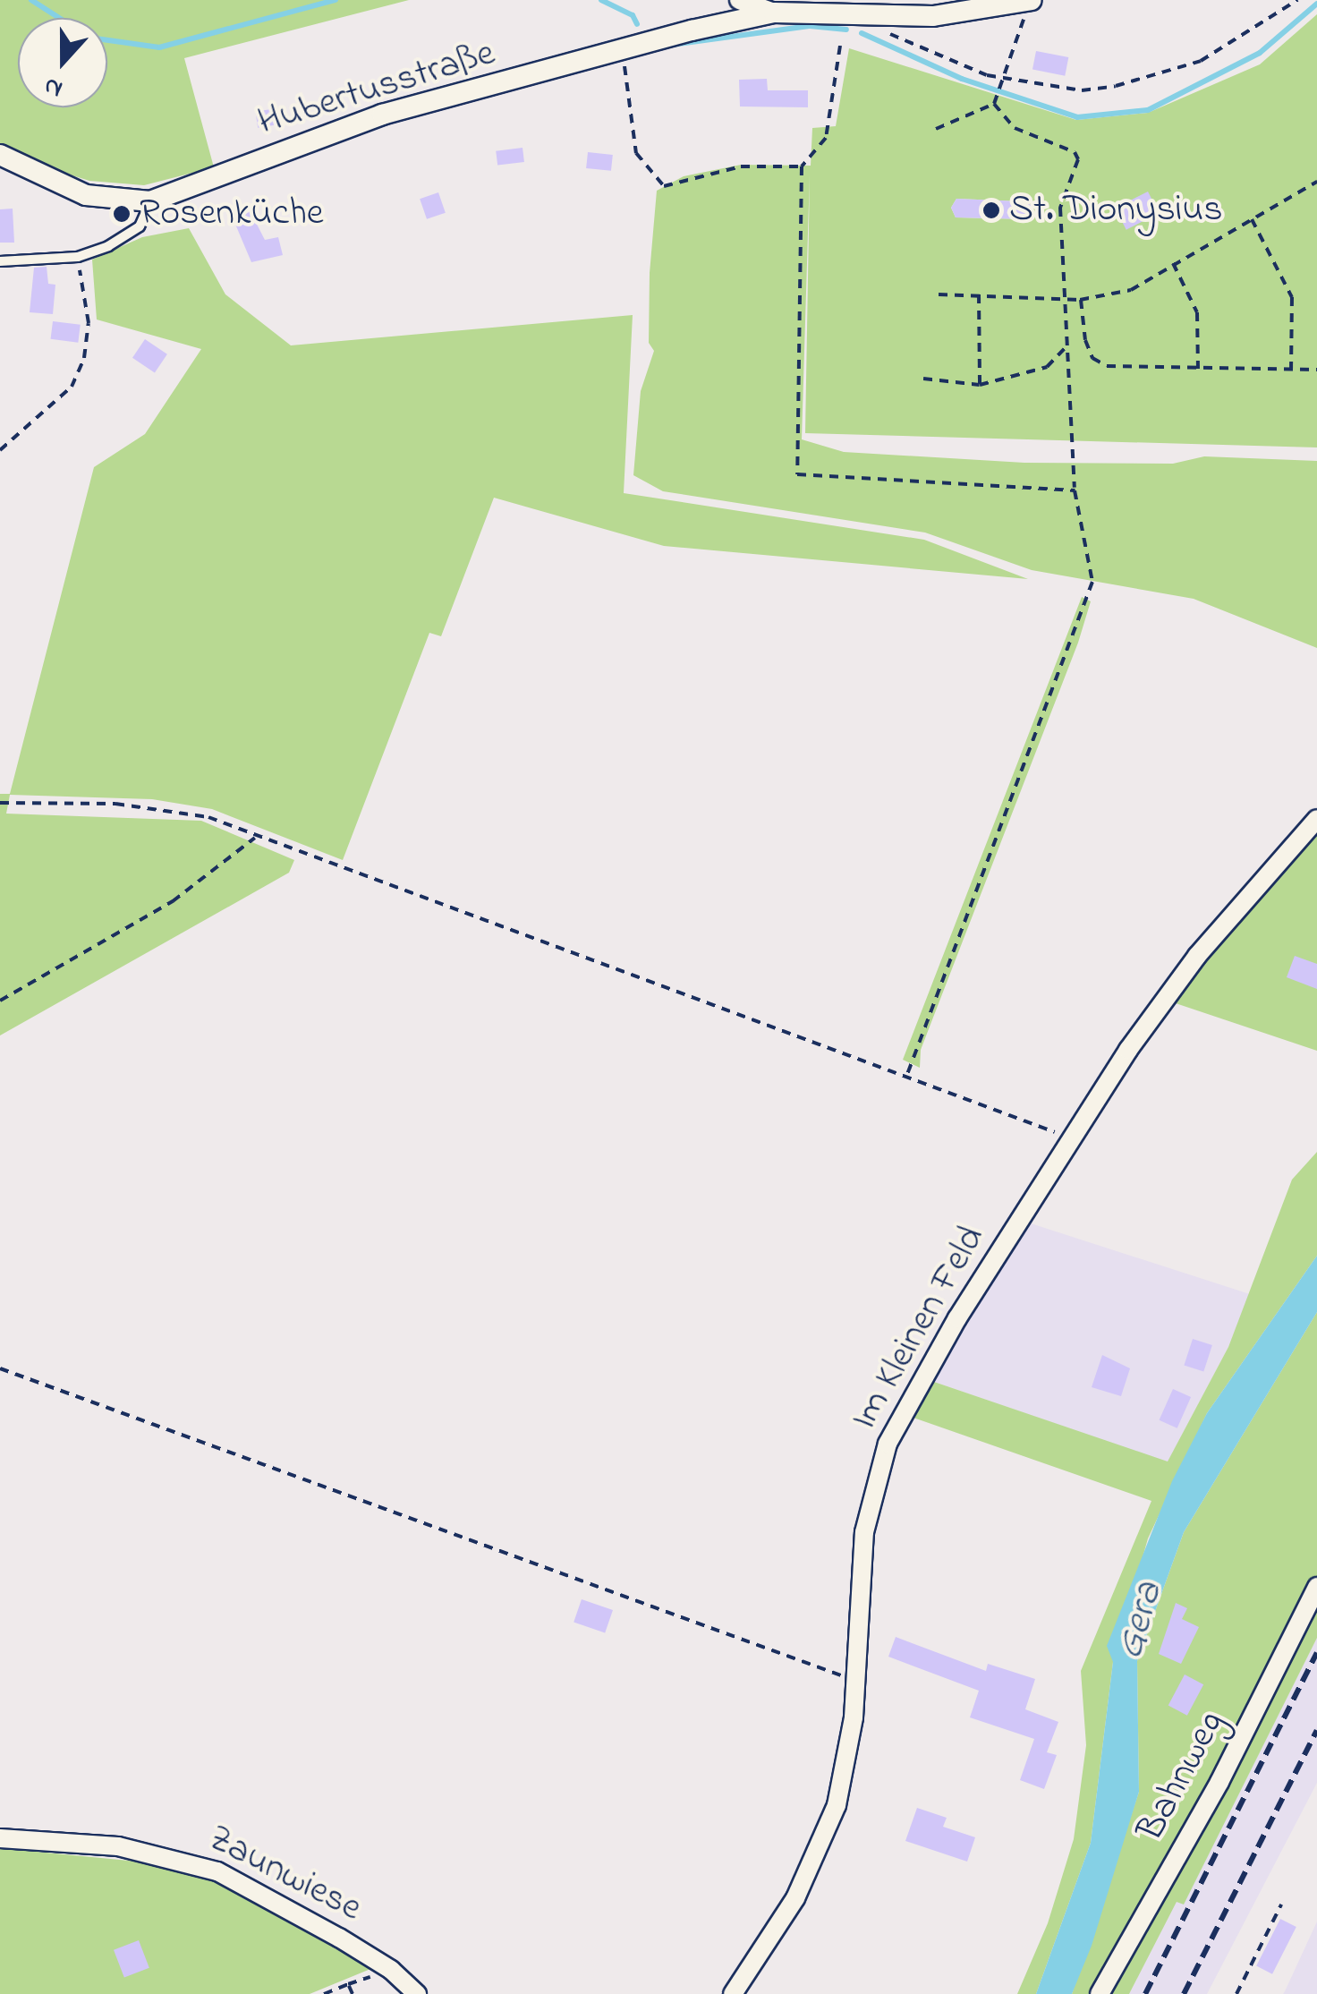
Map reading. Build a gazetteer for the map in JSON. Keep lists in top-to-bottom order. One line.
{"streets":{"street":["Hubertusstraße","Im Kleinen Feld","Bahnweg","Zaunwiese"]},"water":["Gera"],"places":["St. Dionysius","Rosenküche"],"north":"bottom"}
